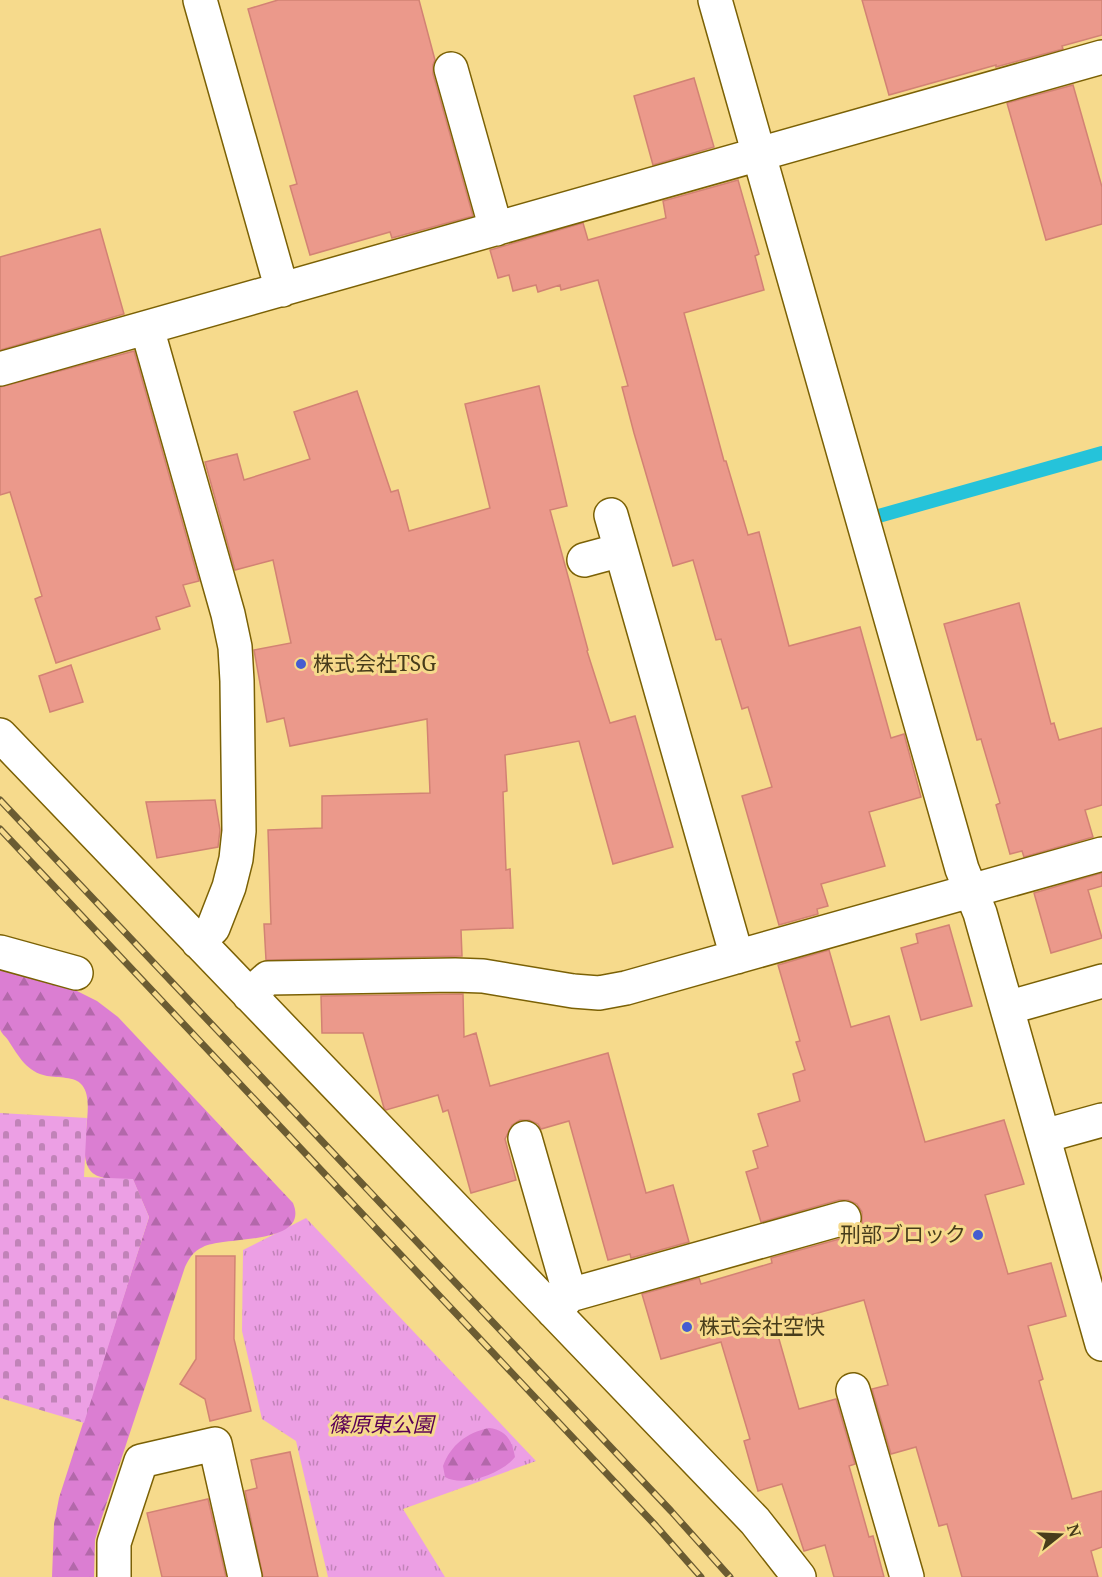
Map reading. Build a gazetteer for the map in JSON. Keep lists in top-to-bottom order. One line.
{"parks":["篠原東公園"],"places":["株式会社TSG","刑部ブロック","株式会社空快"],"north":"right"}
